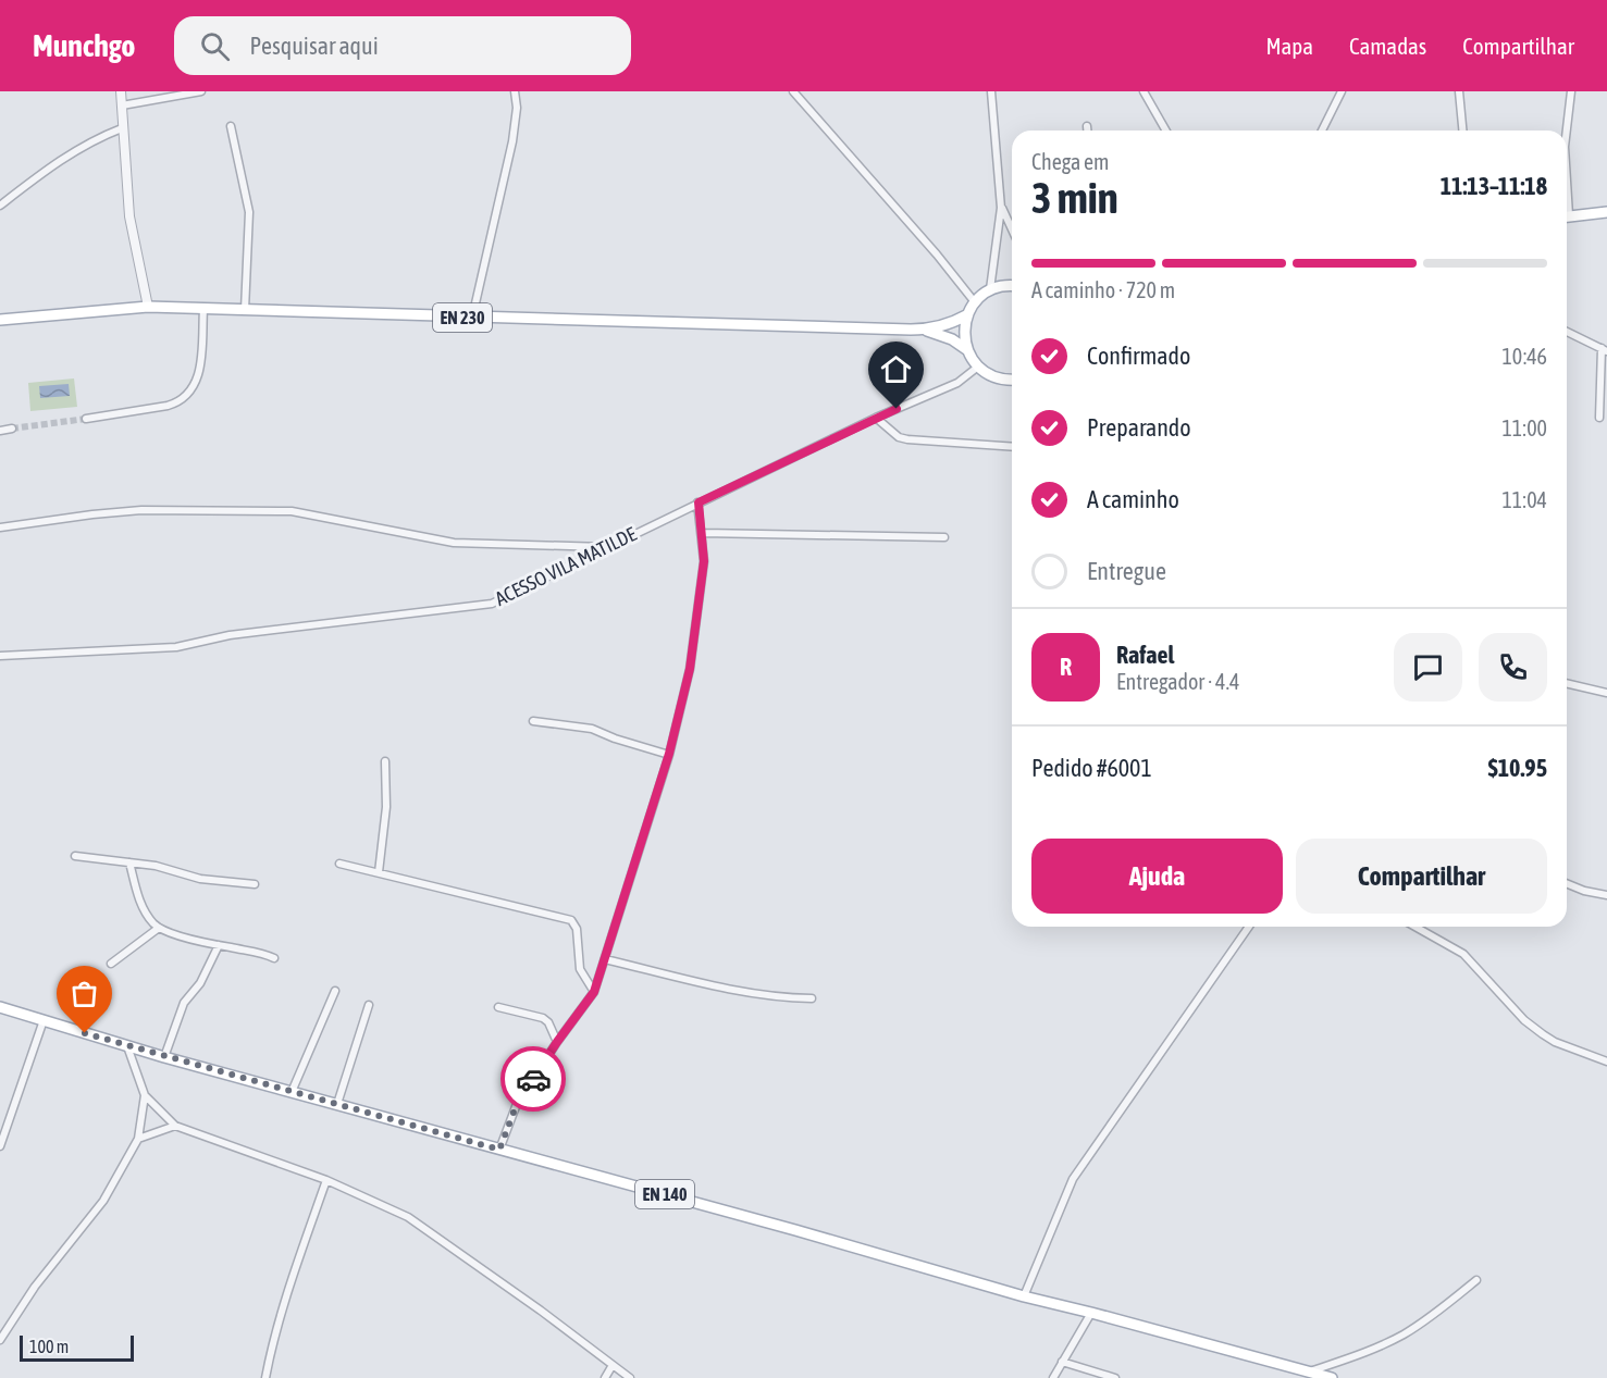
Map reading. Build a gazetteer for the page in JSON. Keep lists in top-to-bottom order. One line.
{"streets":{"main road":["EN 230","EN 140"],"street":["ACESSO VILA MATILDE"]},"scale_bar":"100 m","page":{"header":"Munchgo","search":"Pesquisar aqui","nav":["Mapa","Camadas","Compartilhar"],"heading":["3 min","Chega em","11:13–11:18"],"panel":["Rafael","Entregador · 4.4","Pedido #6001","$10.95"],"bar":"A caminho · 720 m","list":[["Confirmado","10:46"],["Preparando","11:00"],["A caminho","11:04"],"Entregue"],"round":"R","buttons":["Ajuda","Compartilhar"],"scale":"100 m"}}
